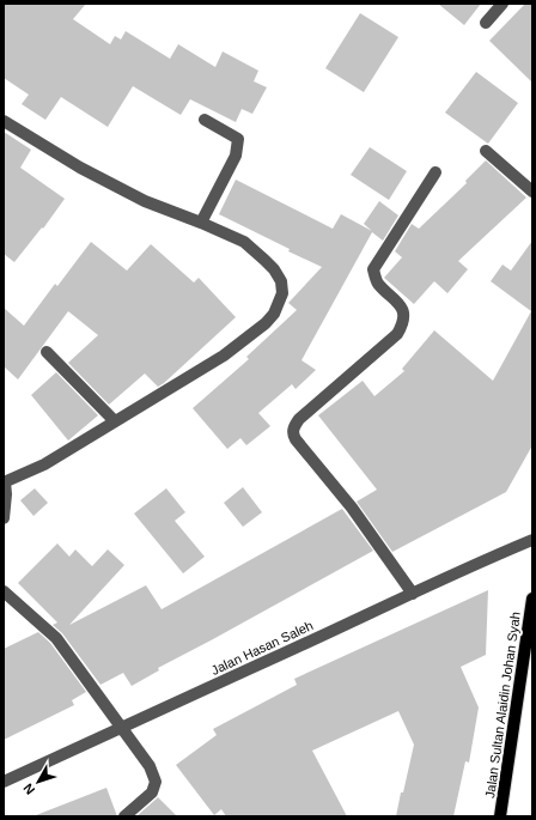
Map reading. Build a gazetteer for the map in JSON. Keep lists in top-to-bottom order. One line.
{"streets":{"main road":["Jalan Sultan Alaidin Johan Syah"],"street":["Jalan Hasan Saleh"]},"north":"bottom left"}
